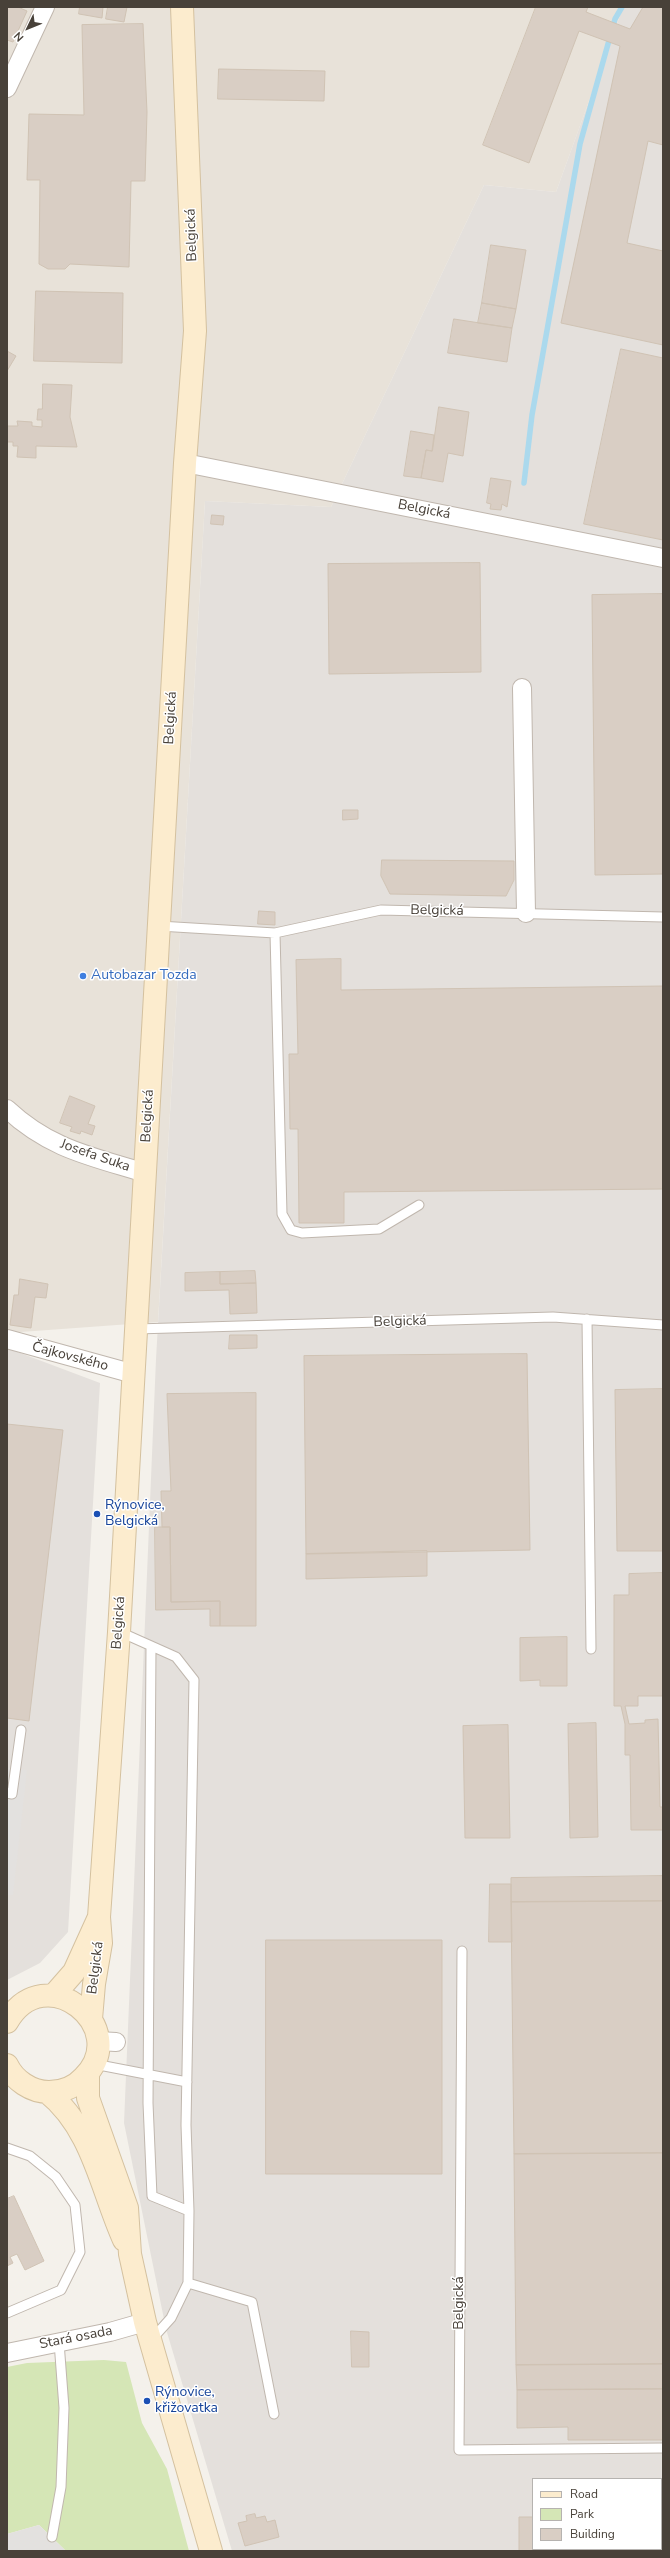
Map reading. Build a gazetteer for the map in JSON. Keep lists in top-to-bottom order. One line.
{"streets":{"street":["Belgická","Josefa Suka","Čajkovského","Stará osada"]},"crossings":[["Belgická","Josefa Suka"],["Belgická","Čajkovského"]],"places":["Autobazar Tozda","Rýnovice, Belgická","Rýnovice, křižovatka"],"legend":["Road","Park","Building"],"north":"bottom left"}
